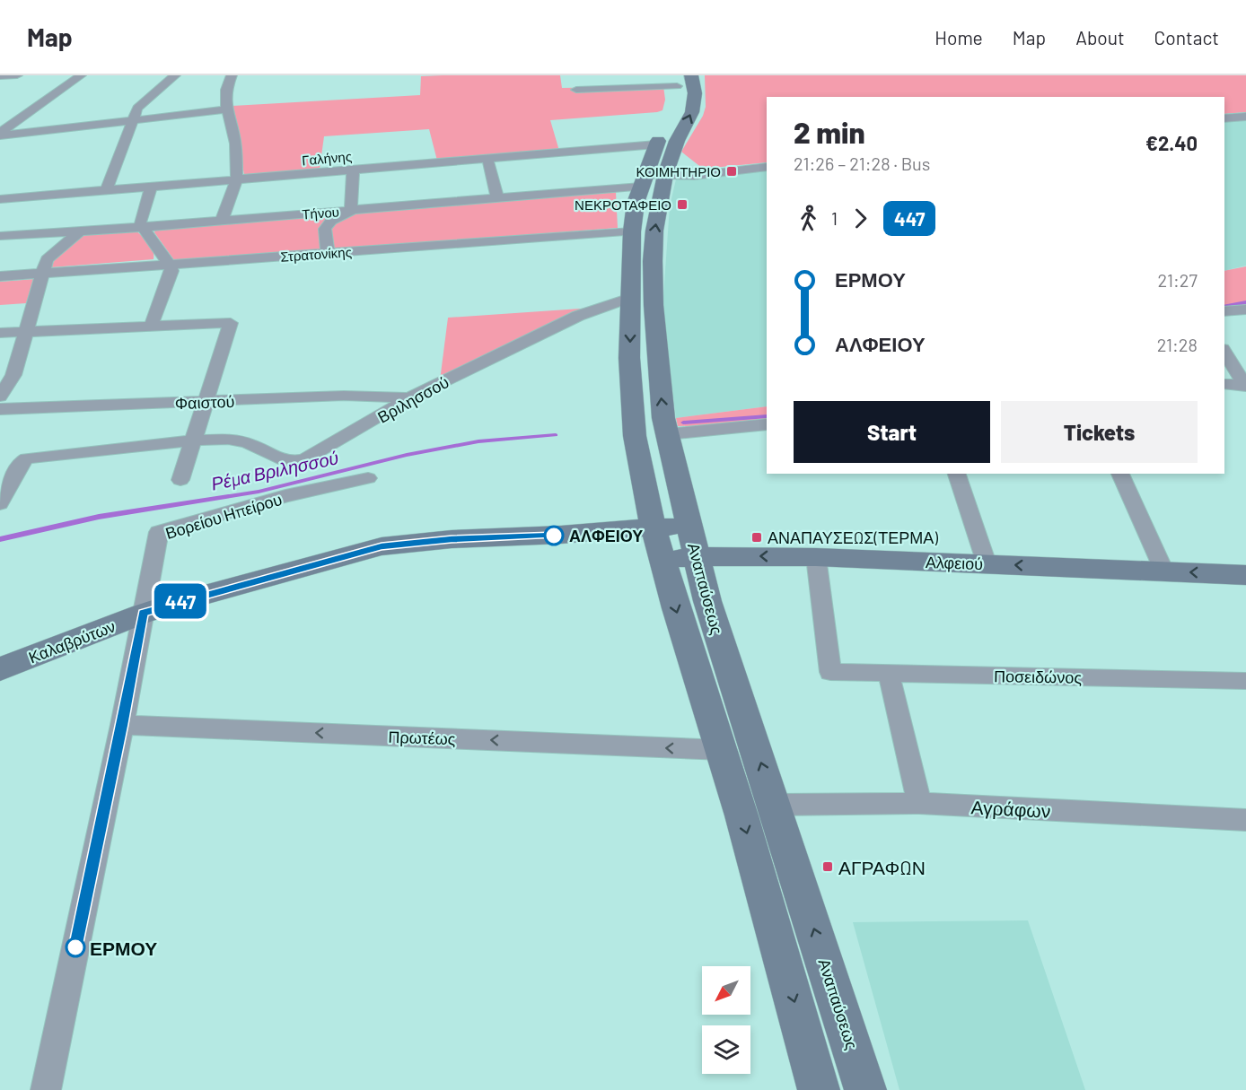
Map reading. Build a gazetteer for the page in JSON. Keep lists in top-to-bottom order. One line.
{"streets":{"main road":["Αλφειού","Αναπαύσεως","Καλαβρύτων"],"street":["Γαλήνης","Τήνου","Στρατονίκης","Βριλησσού","Φαιστού","Βορείου Ηπείρου","Ποσειδώνος","Πρωτέως","Αγράφων"]},"crossings":[["Γαλήνης","Αναπαύσεως"],["Τήνου","Αναπαύσεως"],["Στρατονίκης","Αναπαύσεως"],["Βριλησσού","Φαιστού"],["Βριλησσού","Αναπαύσεως"],["Βορείου Ηπείρου","Αλφειού"],["Βορείου Ηπείρου","Καλαβρύτων"],["Βορείου Ηπείρου","Πρωτέως"],["Αλφειού","Αναπαύσεως"],["Αλφειού","Καλαβρύτων"],["Αλφειού","Ποσειδώνος"],["Αναπαύσεως","Πρωτέως"],["Αναπαύσεως","Αγράφων"]],"one_way":["Πρωτέως"],"water":["Ρέμα Βριλησσού"],"places":{"transit":["ΚΟΙΜΗΤΗΡΙΟ","ΝΕΚΡΟΤΑΦΕΙΟ","ΑΝΑΠΑΥΣΕΩΣ(ΤΕΡΜΑ)","ΑΓΡΑΦΩΝ"],"other":["ΑΛΦΕΙΟΥ","ΕΡΜΟΥ"]},"lines":["bus line 447"],"north":"bottom left","page":{"header":"Map","nav":["Home","Map","About","Contact"],"on_map":"447","heading":["2 min","21:26 – 21:28 · Bus","€2.40"],"legs":["1","447"],"list":[{"name":"ΕΡΜΟΥ","value":"21:27"},{"name":"ΑΛΦΕΙΟΥ","value":"21:28"}],"buttons":["Start","Tickets"]}}
